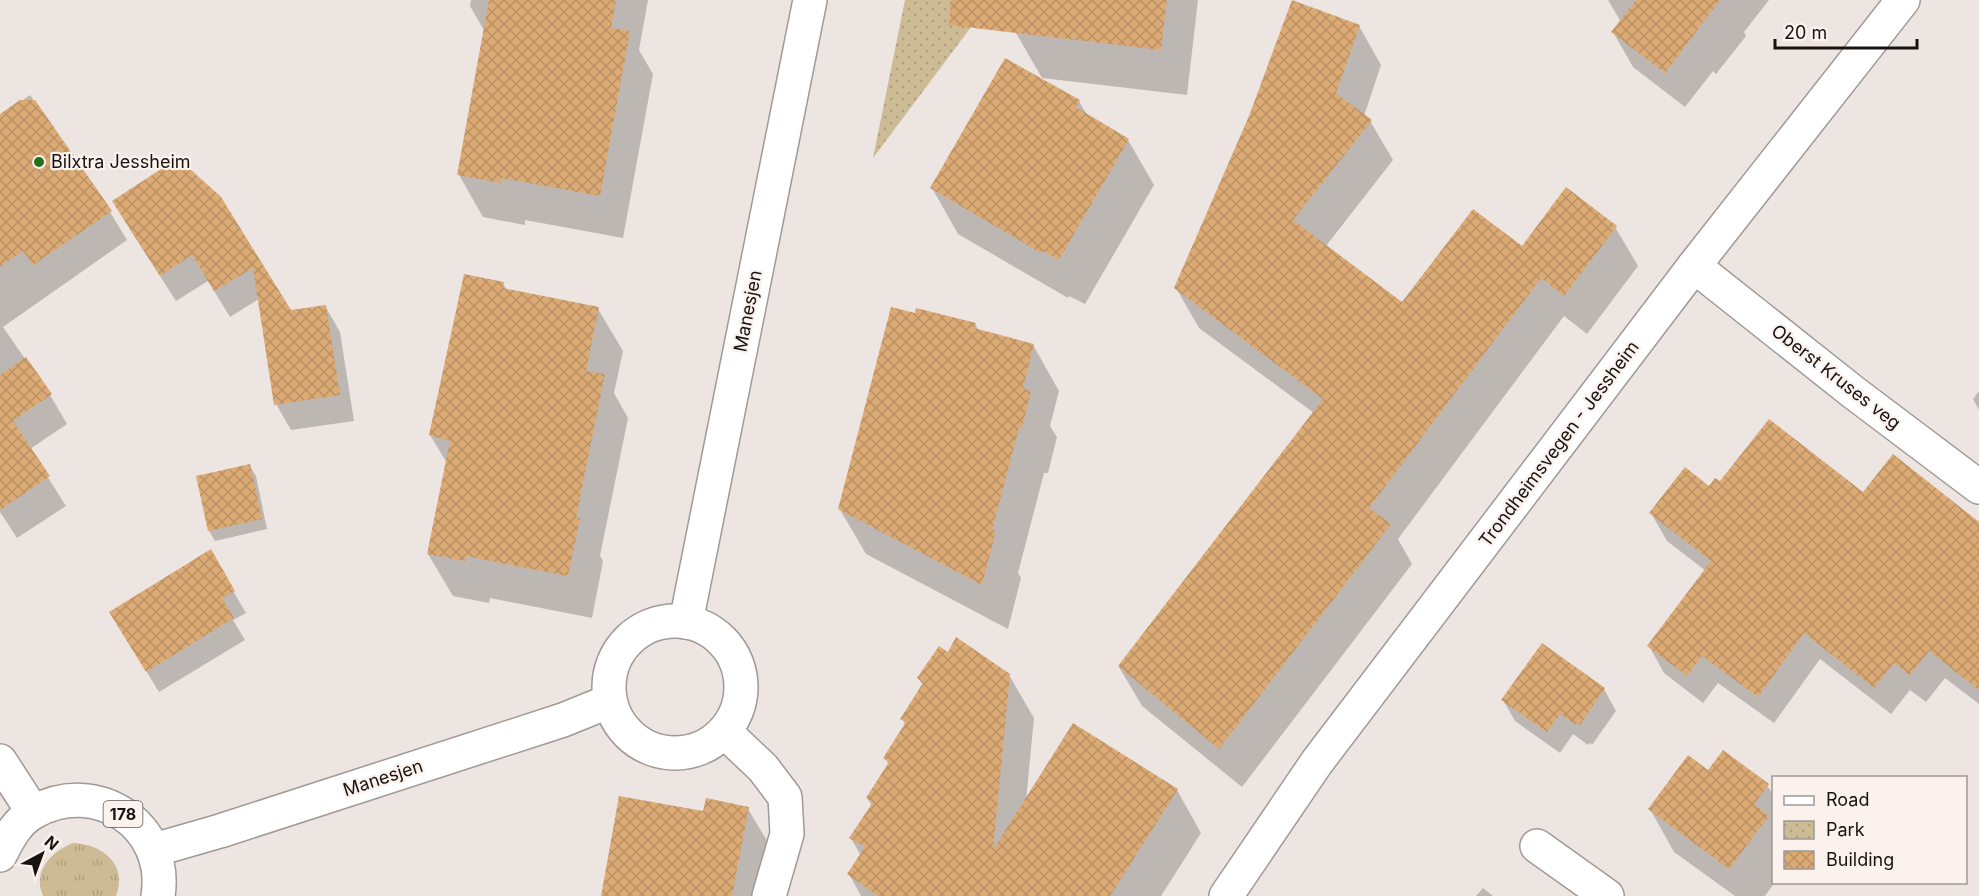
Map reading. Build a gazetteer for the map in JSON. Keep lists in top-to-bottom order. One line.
{"streets":{"street":["Manesjen","Oberst Kruses veg","Trondheimsvegen - Jessheim","178"]},"crossings":[["Manesjen","178"],["Oberst Kruses veg","Trondheimsvegen - Jessheim"]],"places":["Bilxtra Jessheim"],"legend":["Road","Park","Building"],"scale_bar":"20 m","north":"top right"}
